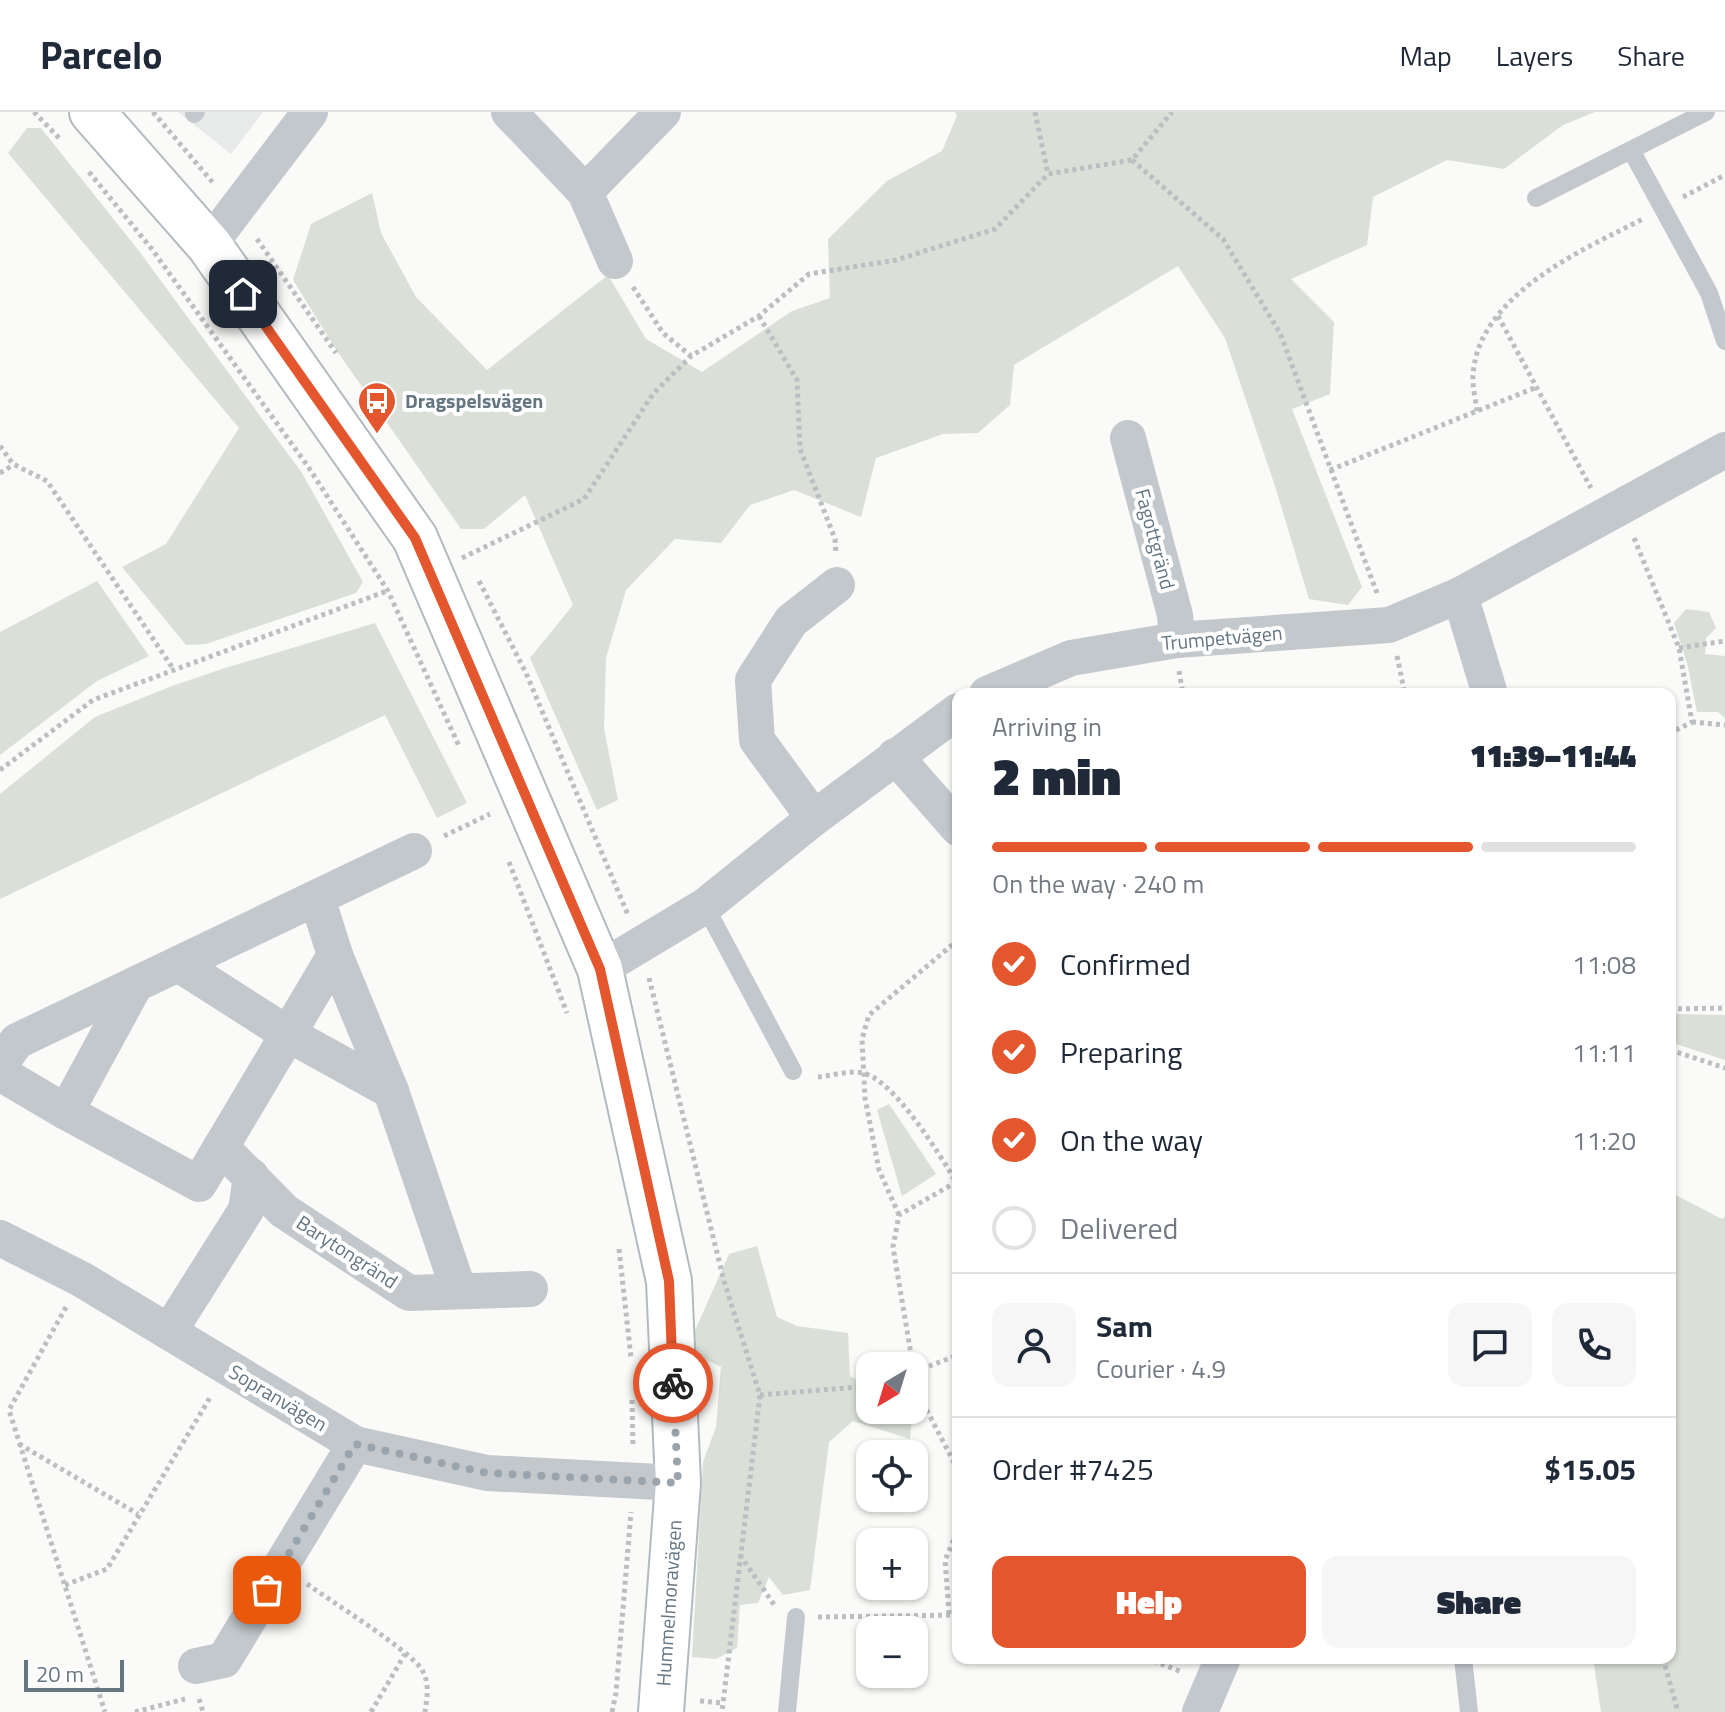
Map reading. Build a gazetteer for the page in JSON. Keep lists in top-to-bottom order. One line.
{"streets":{"street":["Fagottgränd","Trumpetvägen","Barytongränd","Sopranvägen","Hummelmoravägen"]},"crossings":[["Fagottgränd","Trumpetvägen"],["Sopranvägen","Hummelmoravägen"]],"places":{"bus stop":["Dragspelsvägen"]},"scale_bar":"20 m","north":"bottom left","page":{"header":"Parcelo","nav":["Map","Layers","Share"],"heading":["2 min","Arriving in","11:39–11:44"],"panel":["Sam","Courier · 4.9","Order #7425","$15.05"],"bar":"On the way · 240 m","list":[["Confirmed","11:08"],["Preparing","11:11"],["On the way","11:20"],"Delivered"],"map_buttons":["+","−"],"buttons":["Help","Share"],"scale":"20 m"}}
